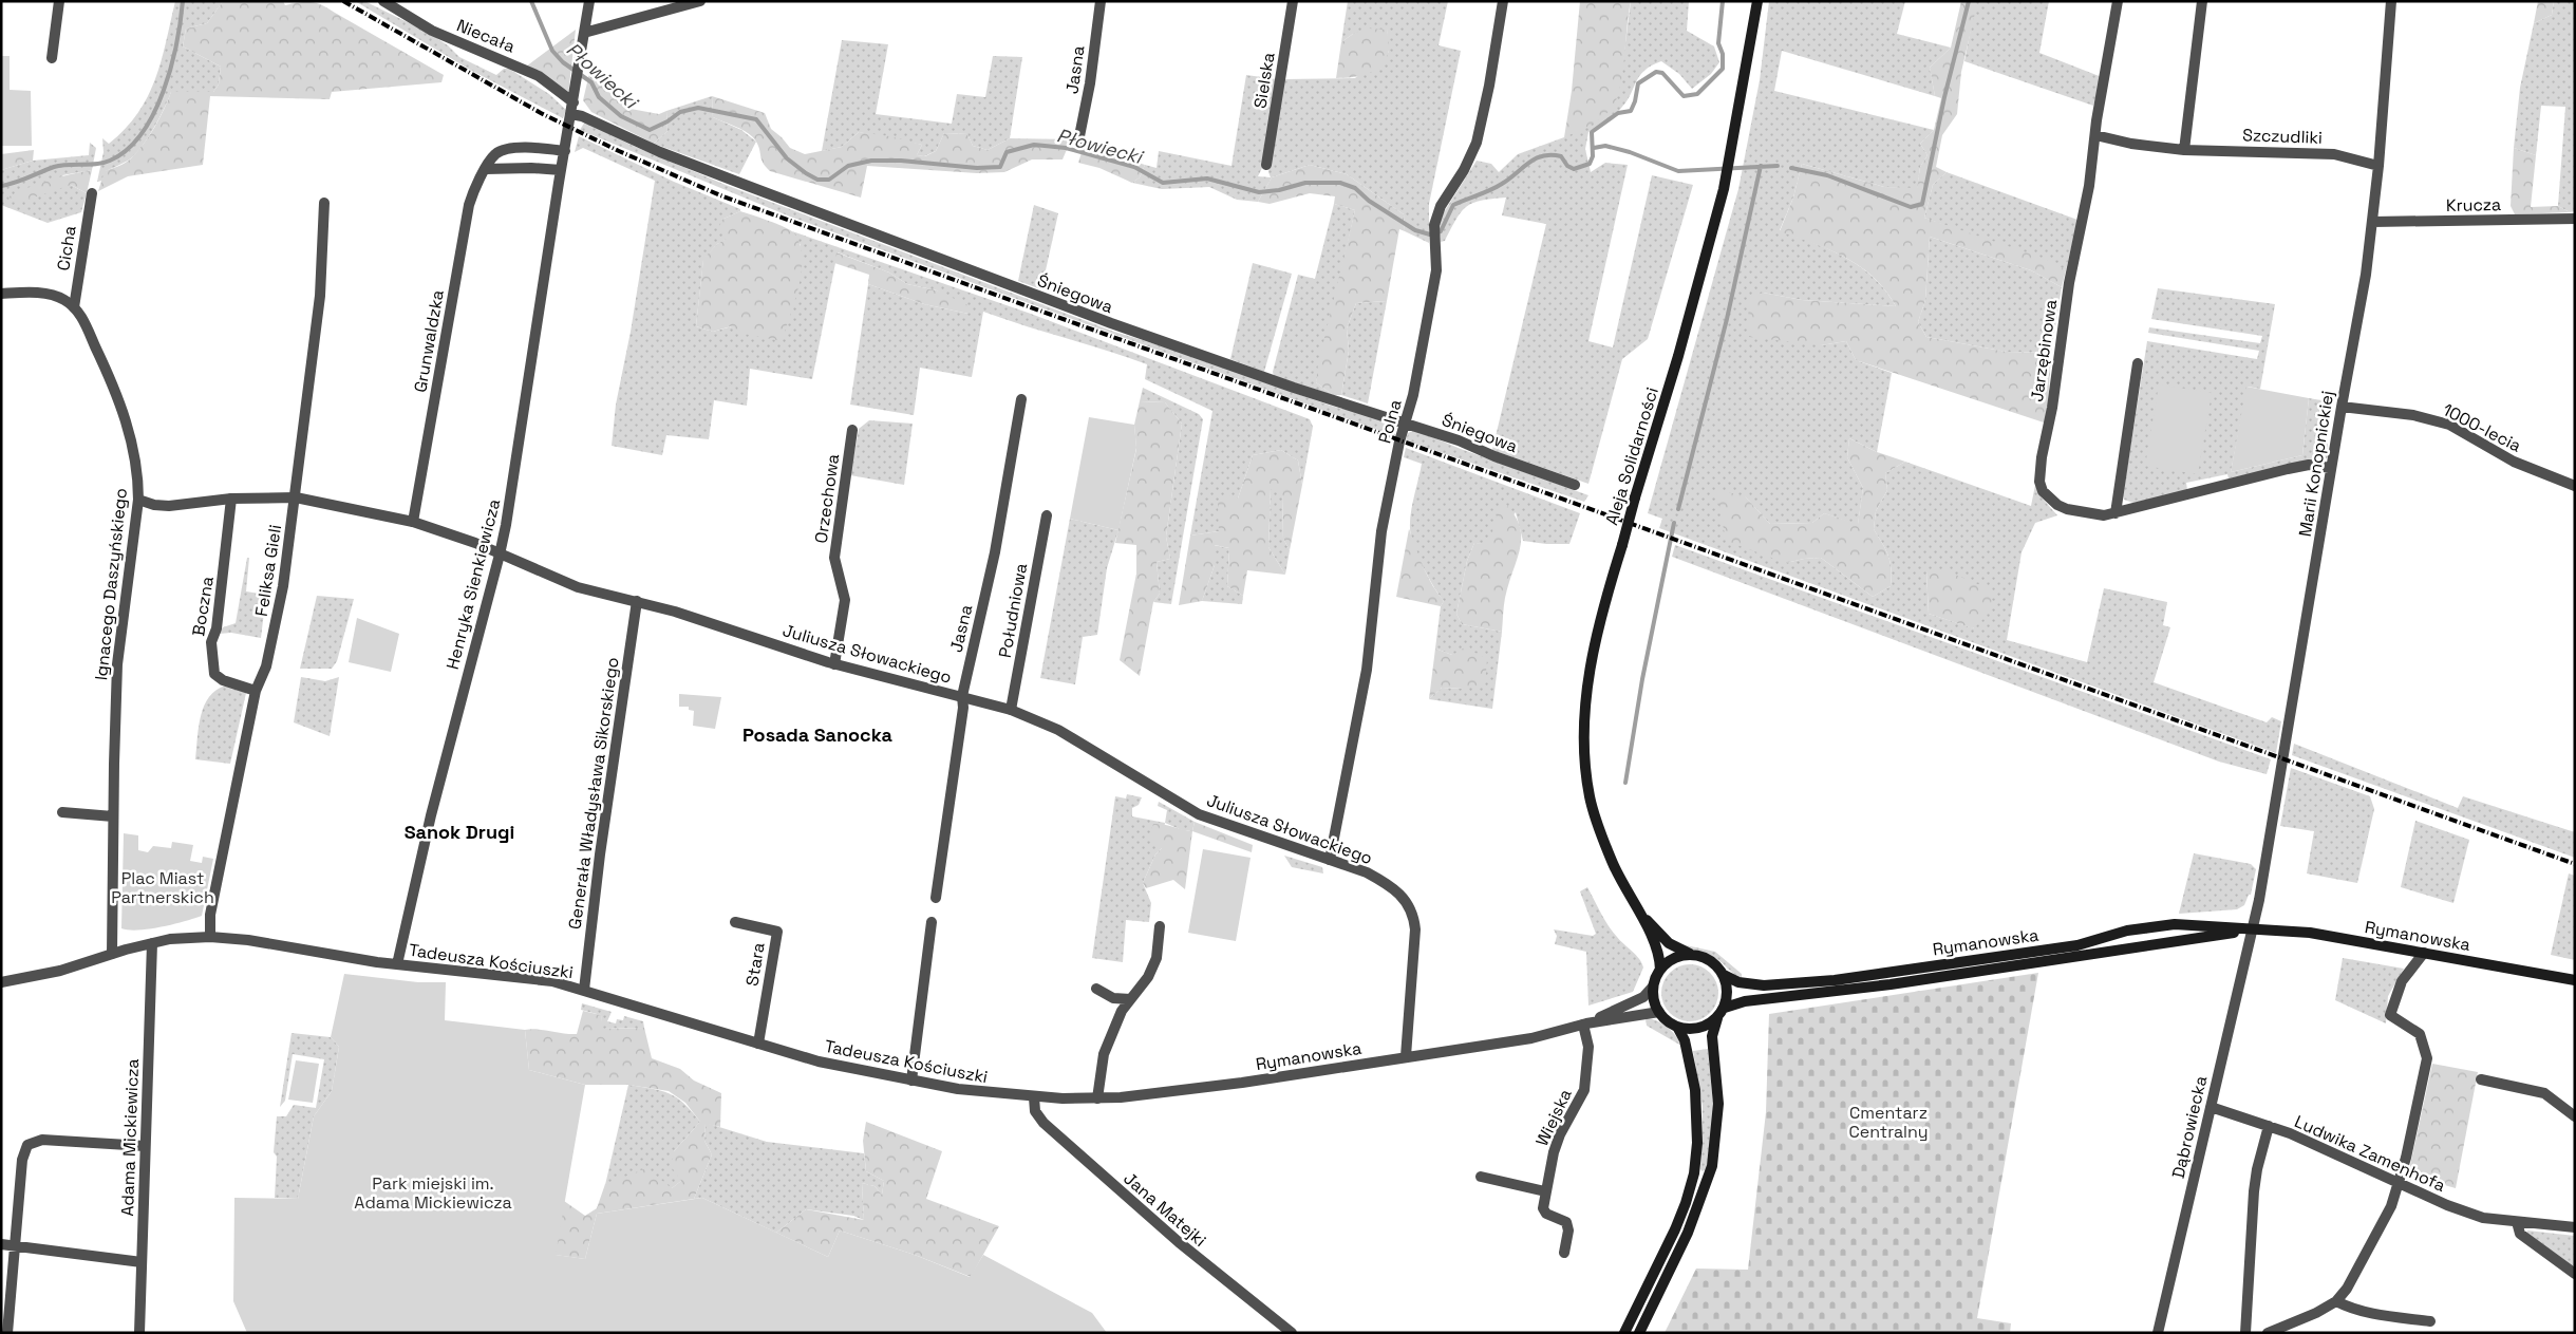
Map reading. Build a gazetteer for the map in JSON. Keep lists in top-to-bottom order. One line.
{"streets":{"main road":["Aleja Solidarności","Rymanowska"],"street":["Niecała","Jasna","Sielska","Szczudliki","Krucza","Cicha","Śniegowa","Grunwaldzka","Jarzębinowa","Polna","1000-lecia","Marii Konopnickiej","Orzechowa","Feliksa Gieli","Ignacego Daszyńskiego","Henryka Sienkiewicza","Boczna","Południowa","Juliusza Słowackiego","Generała Władysława Sikorskiego","Tadeusza Kościuszki","Stara","Wiejska","Dąbrowiecka","Adama Mickiewicza","Ludwika Zamenhofa","Jana Matejki"]},"crossings":[["Niecała","Henryka Sienkiewicza"],["Jasna","Juliusza Słowackiego"],["Szczudliki","Jarzębinowa"],["Szczudliki","Marii Konopnickiej"],["Krucza","Marii Konopnickiej"],["Cicha","Ignacego Daszyńskiego"],["Śniegowa","Polna"],["Śniegowa","Henryka Sienkiewicza"],["Grunwaldzka","Henryka Sienkiewicza"],["Grunwaldzka","Juliusza Słowackiego"],["Jarzębinowa","Marii Konopnickiej"],["Polna","Juliusza Słowackiego"],["1000-lecia","Marii Konopnickiej"],["Aleja Solidarności","Rymanowska"],["Marii Konopnickiej","Rymanowska"],["Marii Konopnickiej","Dąbrowiecka"],["Orzechowa","Juliusza Słowackiego"],["Feliksa Gieli","Boczna"],["Feliksa Gieli","Juliusza Słowackiego"],["Feliksa Gieli","Tadeusza Kościuszki"],["Ignacego Daszyńskiego","Juliusza Słowackiego"],["Ignacego Daszyńskiego","Tadeusza Kościuszki"],["Henryka Sienkiewicza","Juliusza Słowackiego"],["Henryka Sienkiewicza","Tadeusza Kościuszki"],["Boczna","Juliusza Słowackiego"],["Południowa","Juliusza Słowackiego"],["Juliusza Słowackiego","Generała Władysława Sikorskiego"],["Juliusza Słowackiego","Rymanowska"],["Generała Władysława Sikorskiego","Tadeusza Kościuszki"],["Rymanowska","Tadeusza Kościuszki"],["Rymanowska","Wiejska"],["Rymanowska","Dąbrowiecka"],["Rymanowska","Jana Matejki"],["Tadeusza Kościuszki","Stara"],["Tadeusza Kościuszki","Adama Mickiewicza"],["Tadeusza Kościuszki","Jana Matejki"],["Dąbrowiecka","Ludwika Zamenhofa"]],"districts":["Posada Sanocka","Sanok Drugi"],"water":["Płowiecki"],"parks":["Plac Miast Partnerskich","Cmentarz Centralny","Park miejski im. Adama Mickiewicza"]}
